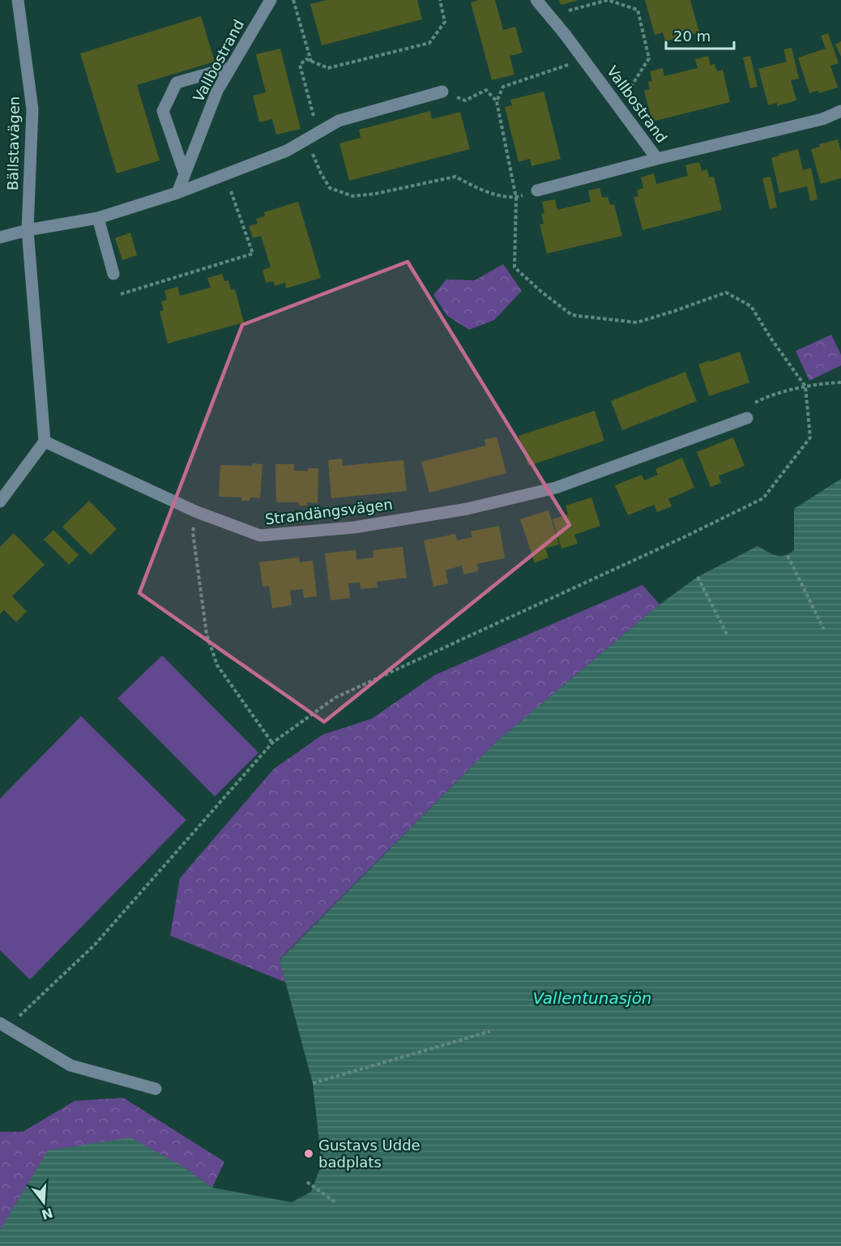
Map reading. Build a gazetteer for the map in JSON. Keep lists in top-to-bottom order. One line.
{"streets":{"street":["Vallbostrand","Bällstavägen","Strandängsvägen"]},"water":["Vallentunasjön"],"places":["Gustavs Udde badplats"],"scale_bar":"20 m","north":"bottom"}
